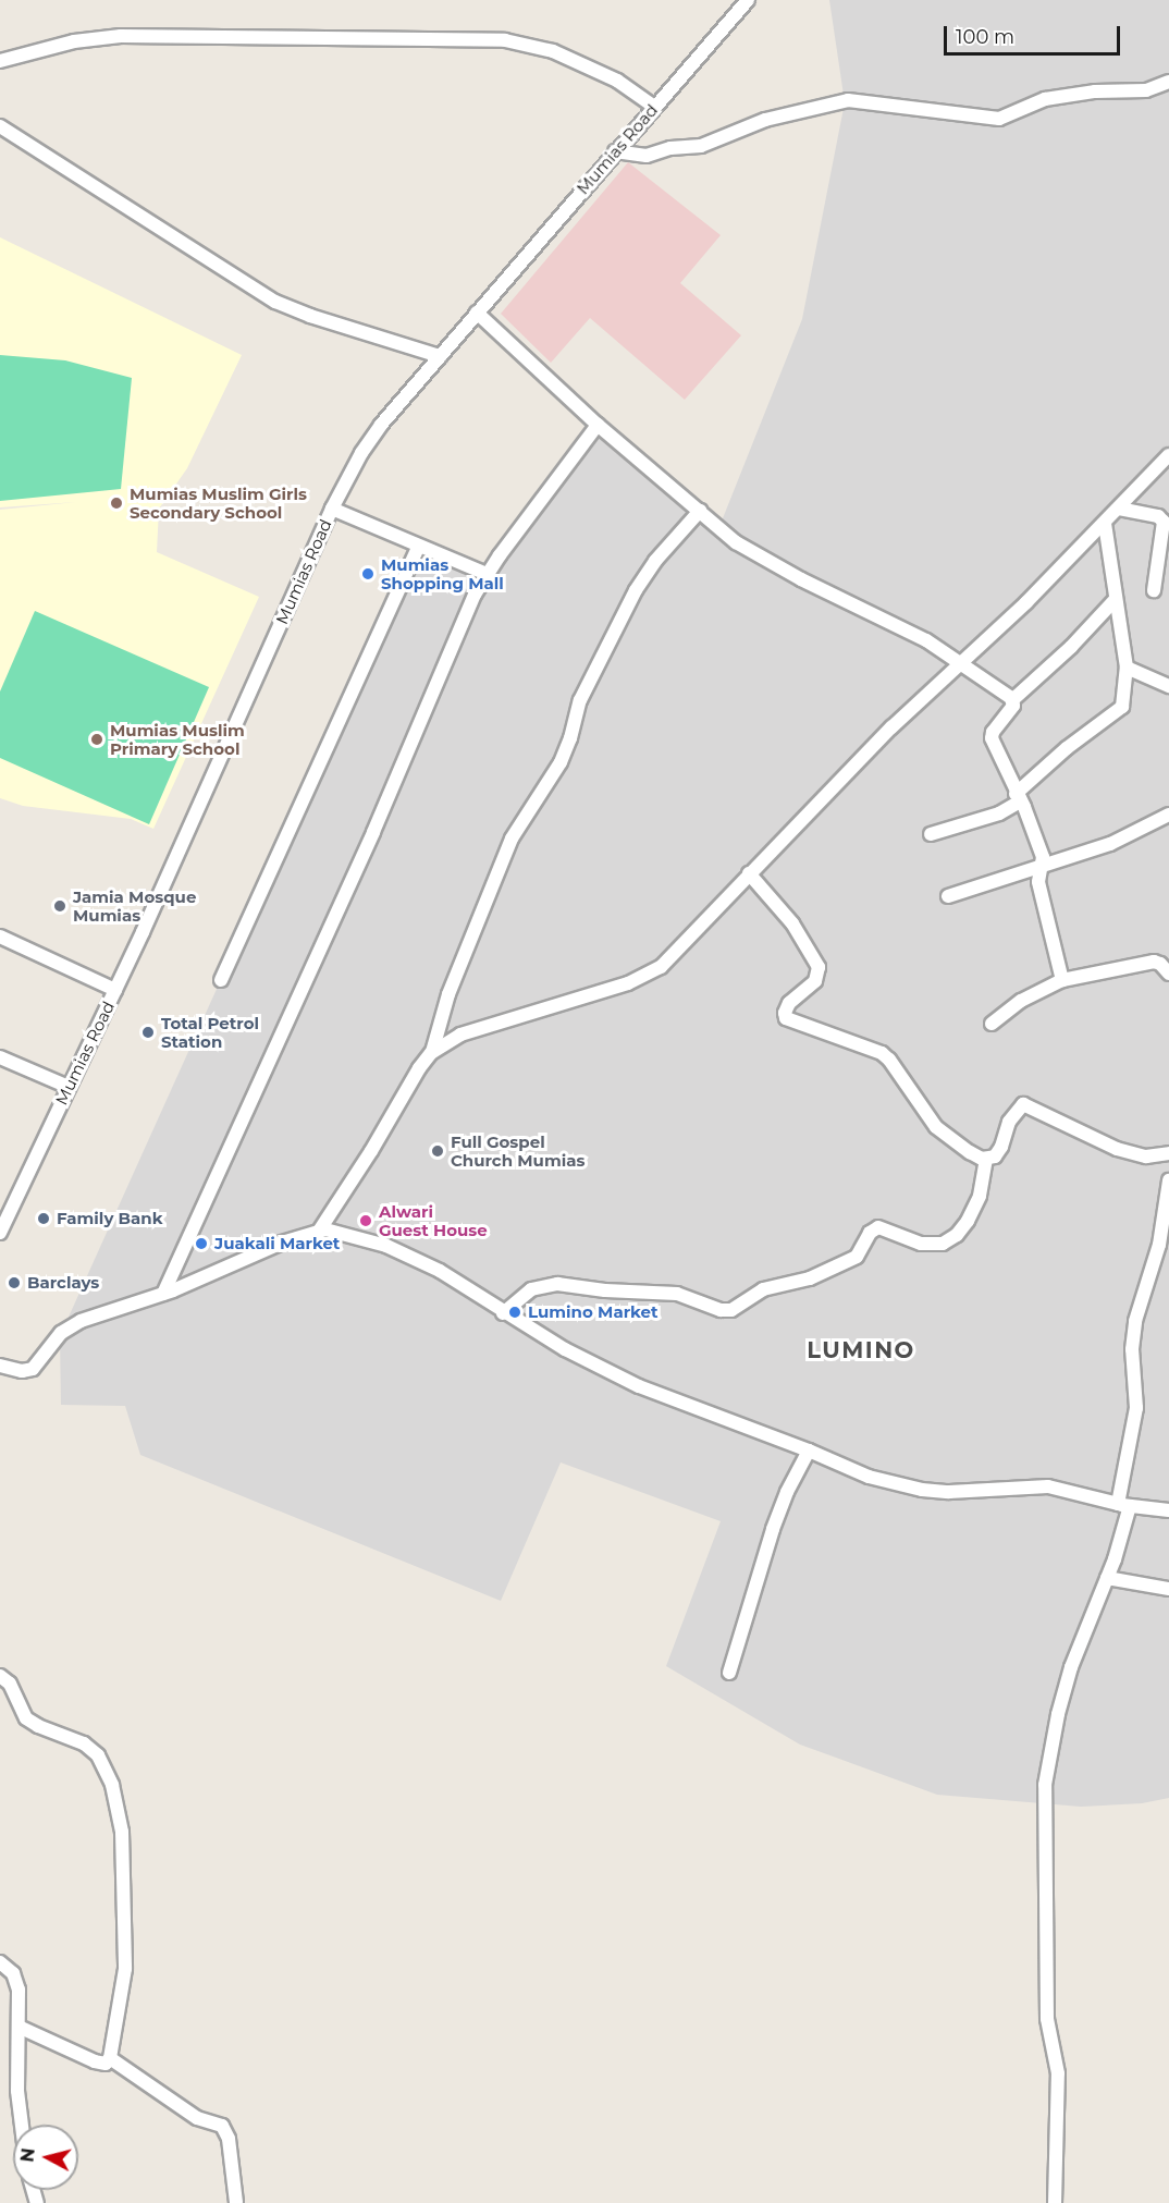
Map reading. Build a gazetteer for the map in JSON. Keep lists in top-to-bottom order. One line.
{"streets":{"street":["Mumias Road"]},"districts":["LUMINO"],"places":["Mumias Muslim Girls Secondary School","Mumias Shopping Mall","Mumias Muslim Primary School","Jamia Mosque Mumias","Total Petrol Station","Full Gospel Church Mumias","Family Bank","Alwari Guest House","Juakali Market","Barclays","Lumino Market"],"scale_bar":"100 m","north":"left"}
